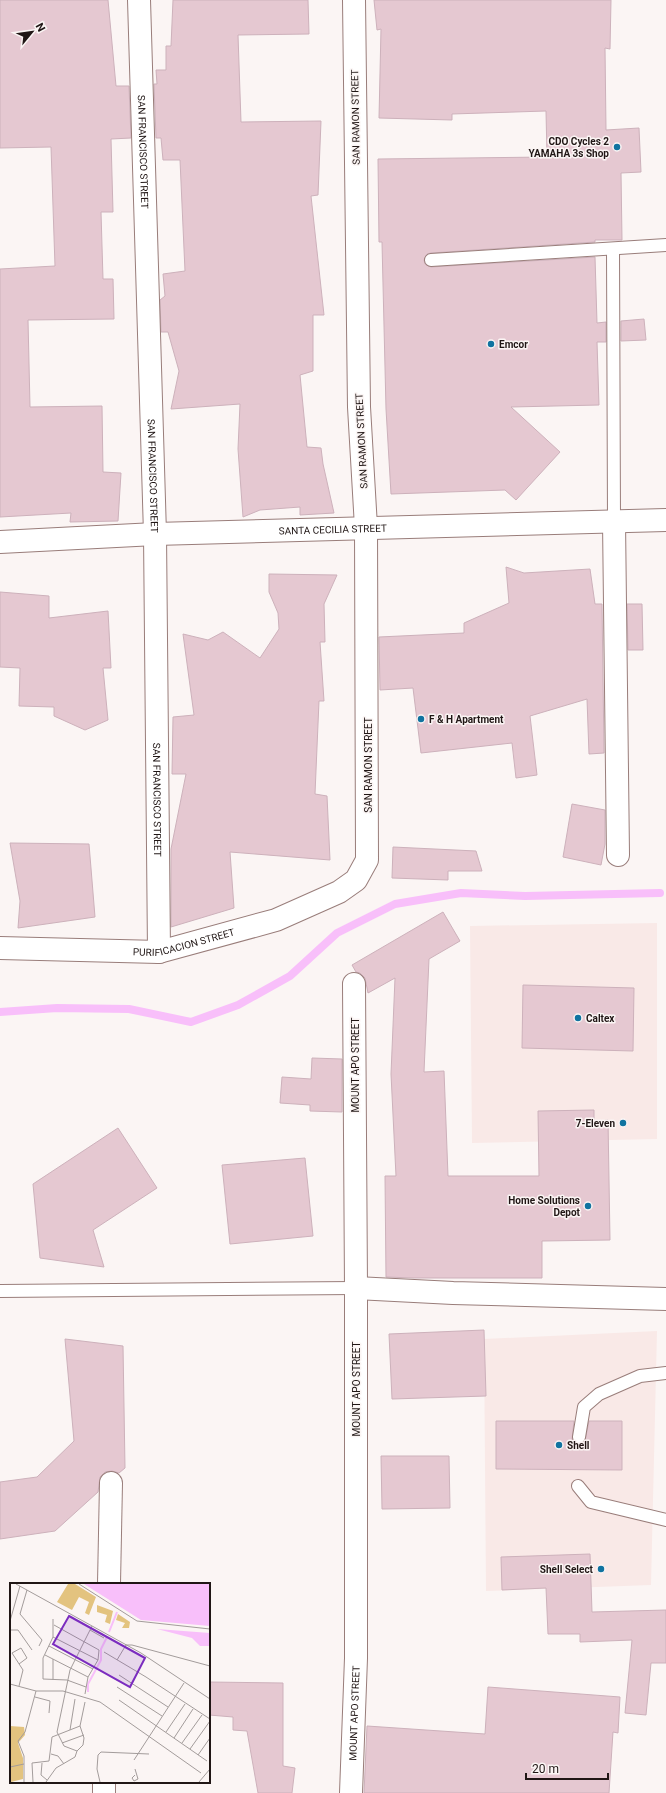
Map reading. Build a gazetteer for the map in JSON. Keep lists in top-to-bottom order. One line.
{"streets":{"street":["SAN RAMON STREET","SAN FRANCISCO STREET","SANTA CECILIA STREET","PURIFICACION STREET","MOUNT APO STREET"]},"crossings":[["SAN RAMON STREET","SANTA CECILIA STREET"],["SAN RAMON STREET","PURIFICACION STREET"],["SAN FRANCISCO STREET","SANTA CECILIA STREET"],["SAN FRANCISCO STREET","PURIFICACION STREET"]],"places":["CDO Cycles 2 YAMAHA 3s Shop","Emcor","F & H Apartment","Caltex","7-Eleven","Home Solutions Depot","Shell","Shell Select"],"scale_bar":"20 m","north":"top right"}
